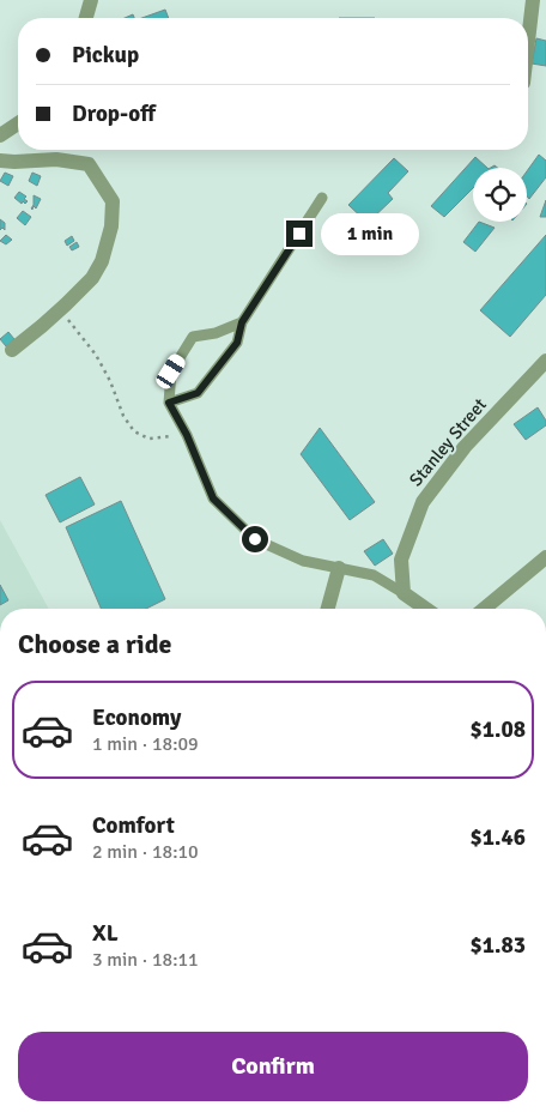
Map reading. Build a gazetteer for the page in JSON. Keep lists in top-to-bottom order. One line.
{"streets":{"street":["Stanley Street"]},"page":{"banner":["Pickup","Drop-off"],"bubble":"1 min","heading":"Choose a ride","list":[{"name":"Economy","note":"1 min · 18:09","value":"$1.08"},{"name":"Comfort","note":"2 min · 18:10","value":"$1.46"},{"name":"XL","note":"3 min · 18:11","value":"$1.83"}],"buttons":"Confirm"}}
